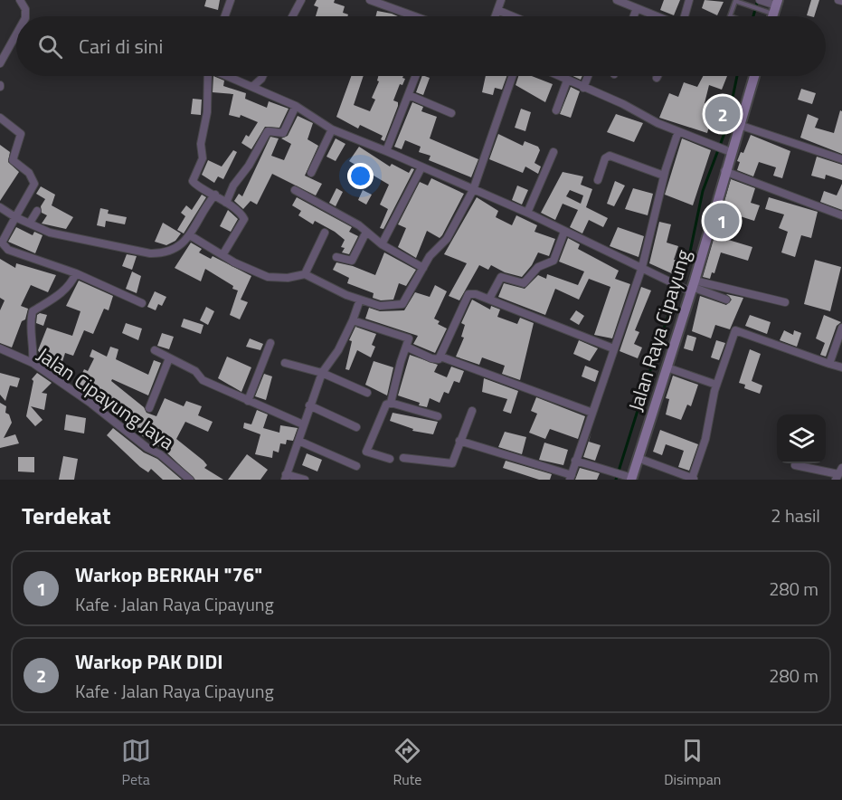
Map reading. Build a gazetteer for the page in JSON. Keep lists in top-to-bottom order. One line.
{"streets":{"main road":["Jalan Raya Cipayung"],"street":["Jalan Cipayung Jaya"]},"page":{"search":"Cari di sini","pins":["2","1"],"heading":["Terdekat","2 hasil"],"list":[{"mark":"1","name":"Warkop BERKAH \"76\"","note":"Kafe · Jalan Raya Cipayung","value":"280 m"},{"mark":"2","name":"Warkop PAK DIDI","note":"Kafe · Jalan Raya Cipayung","value":"280 m"}],"nav":["Peta","Rute","Disimpan"]}}
